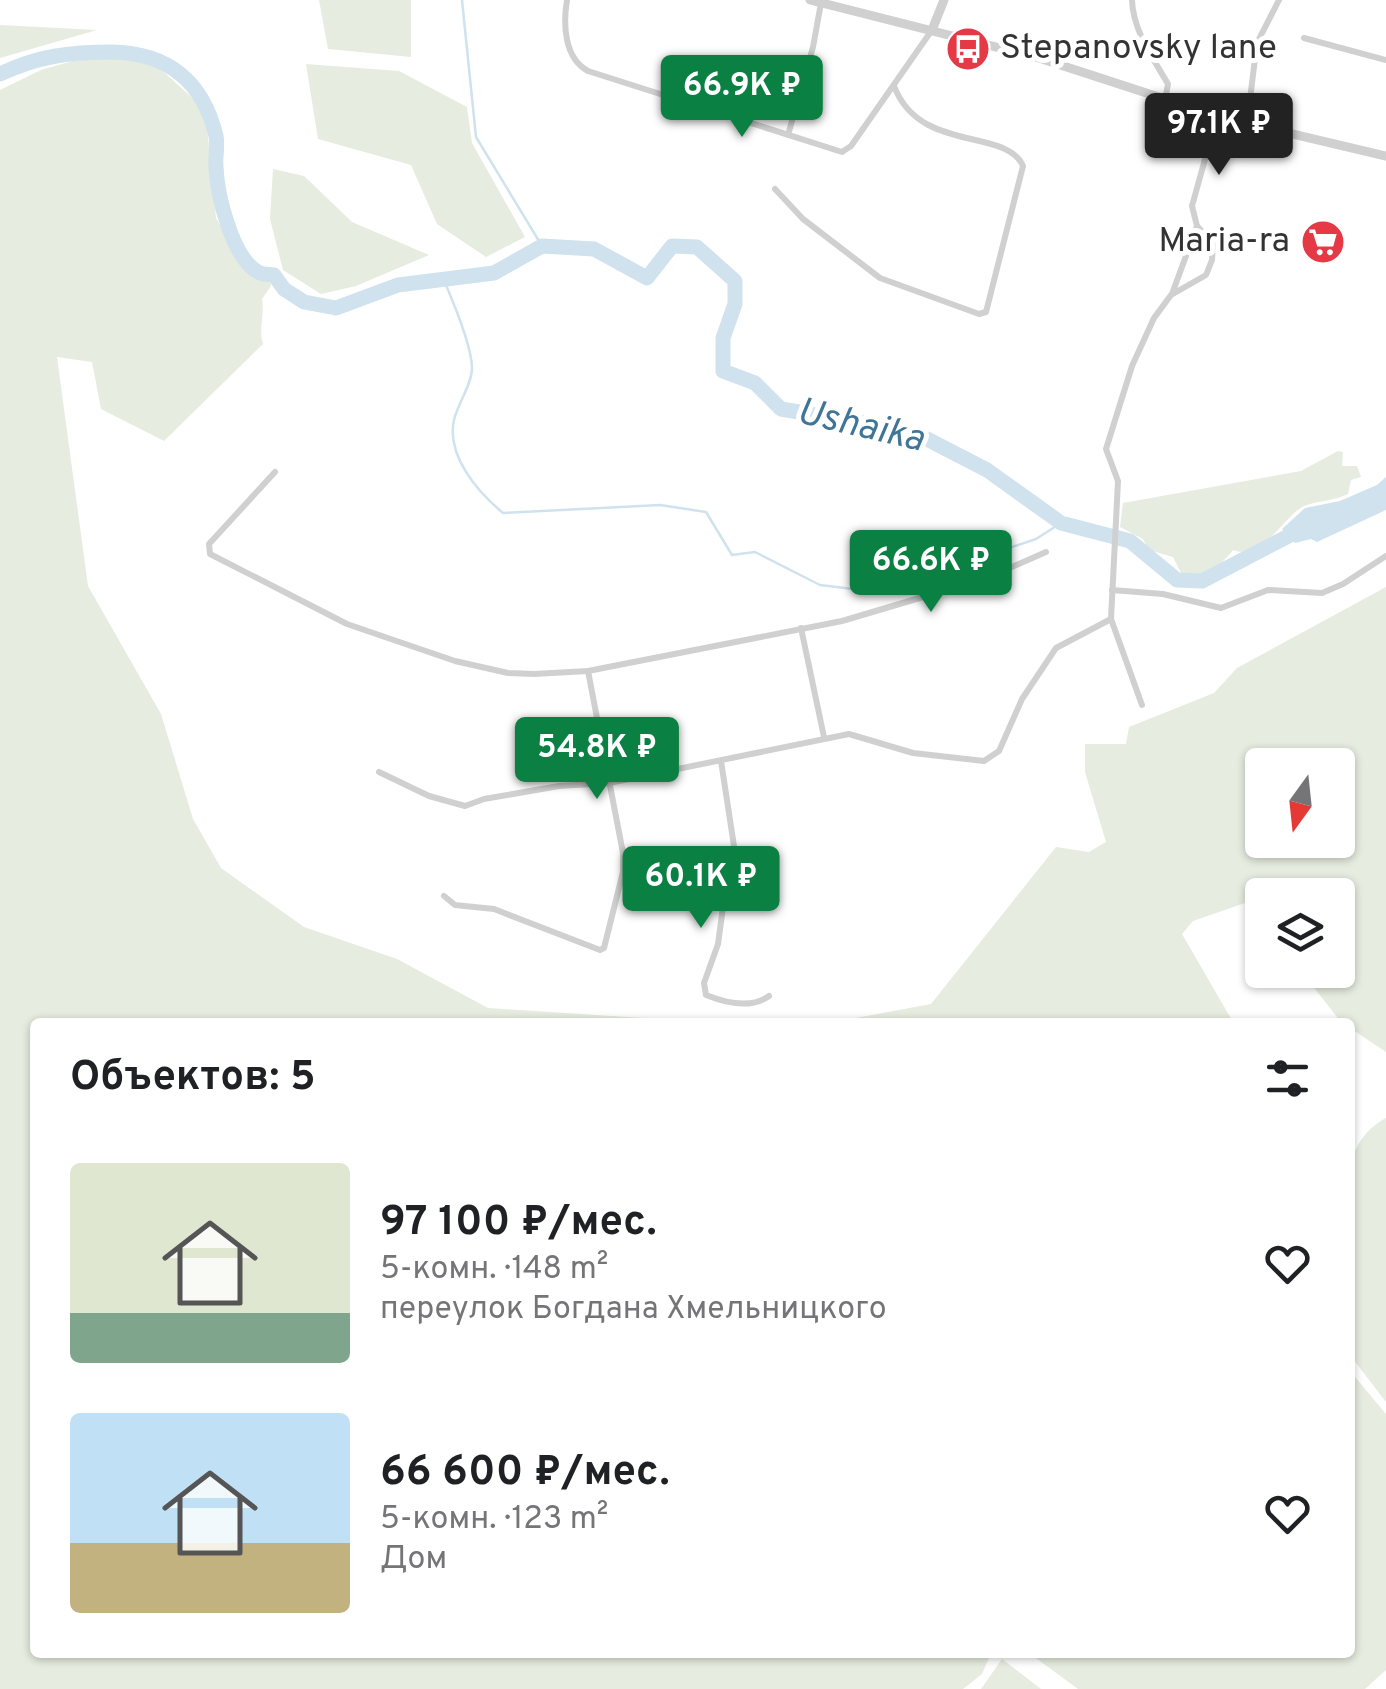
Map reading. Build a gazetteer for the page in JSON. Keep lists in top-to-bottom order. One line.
{"water":["Ushaika"],"places":{"bus stop":["Stepanovsky lane"],"supermarket":["Maria-ra"]},"north":"bottom","page":{"price":["66.9K ₽","97.1K ₽","66.6K ₽","54.8K ₽","60.1K ₽"],"heading":"Объектов: 5","list":[{"name":"97 100 ₽/мес.","note":"5-комн. · 148 m² · переулок Богдана Хмельницкого"},{"name":"66 600 ₽/мес.","note":"5-комн. · 123 m² · Дом"}]}}
